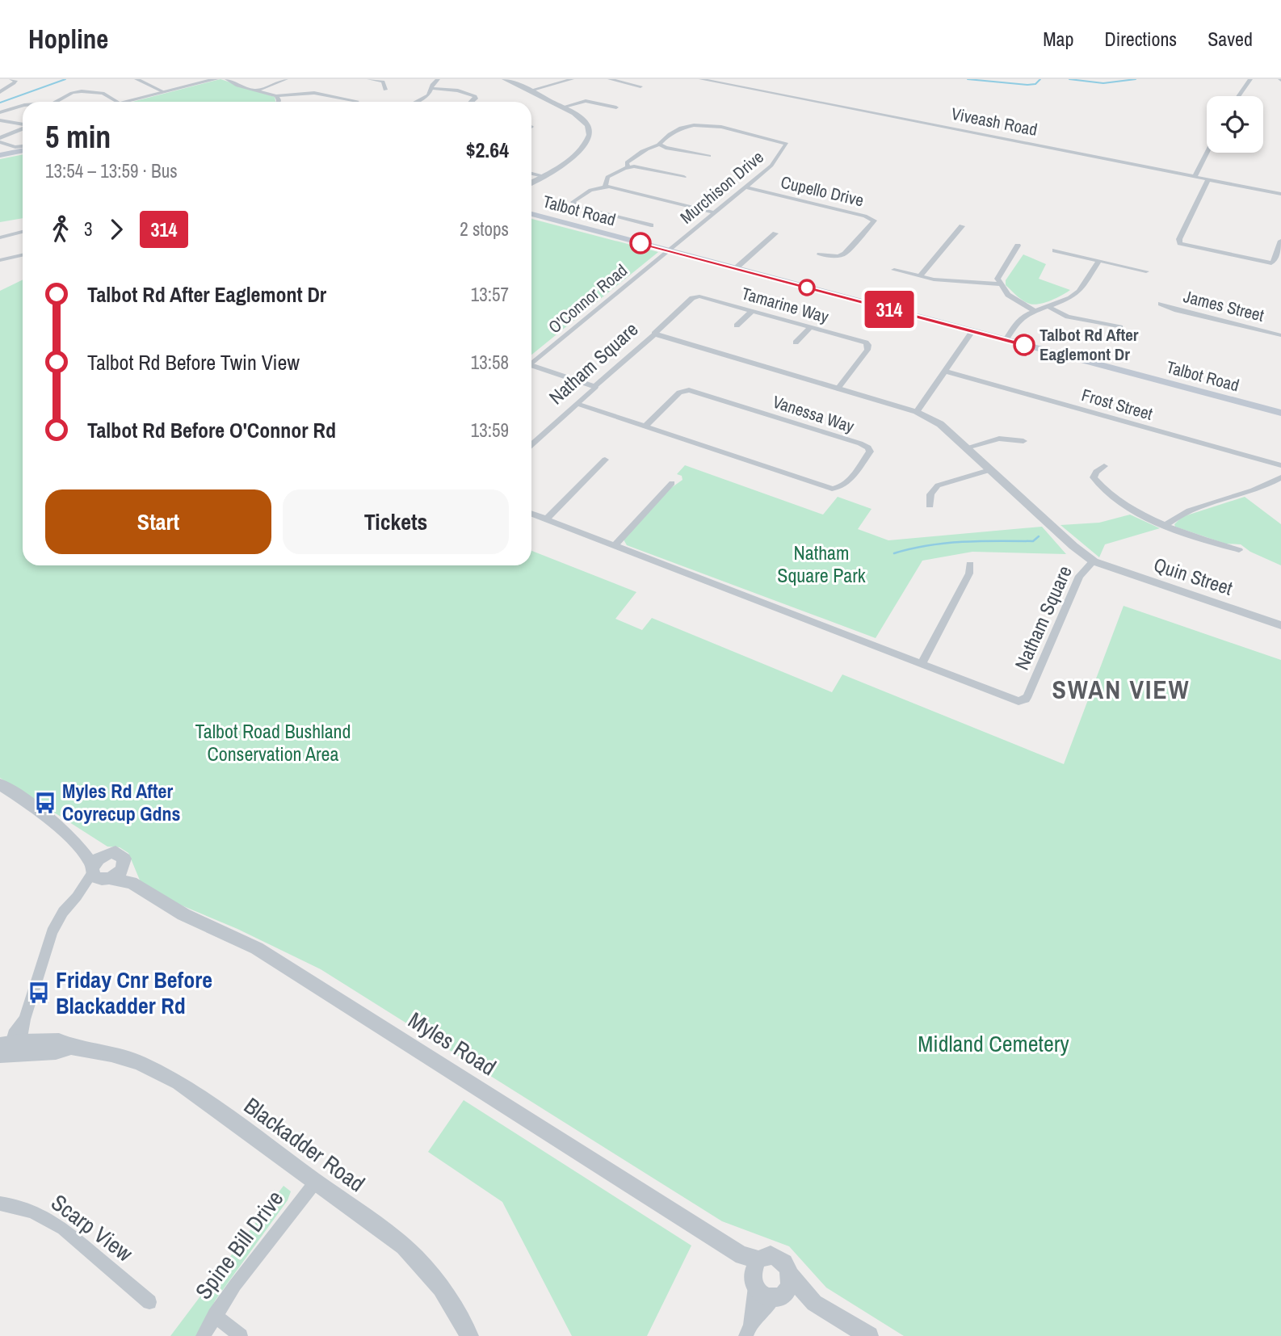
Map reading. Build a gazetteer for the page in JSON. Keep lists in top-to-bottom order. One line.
{"streets":{"main road":["Talbot Road"],"street":["Viveash Road","Murchison Drive","Cupello Drive","O'Connor Road","Tamarine Way","James Street","Natham Square","Frost Street","Vanessa Way","Quin Street","Myles Road","Blackadder Road","Scarp View","Spine Bill Drive"]},"crossings":[["Murchison Drive","Cupello Drive"],["Murchison Drive","Talbot Road"],["Murchison Drive","O'Connor Road"],["Talbot Road","O'Connor Road"],["Tamarine Way","Natham Square"],["Natham Square","Vanessa Way"],["Natham Square","Quin Street"],["Blackadder Road","Spine Bill Drive"]],"districts":["SWAN VIEW"],"parks":["Natham Square Park","Talbot Road Bushland Conservation Area","Midland Cemetery"],"places":{"other":["Talbot Rd After Eaglemont Dr"],"bus stop":["Myles Rd After Coyrecup Gdns","Friday Cnr Before Blackadder Rd"]},"lines":["bus line 314"],"page":{"header":"Hopline","nav":["Map","Directions","Saved"],"on_map":"314","heading":["5 min","13:54 – 13:59 · Bus","$2.64"],"legs":["3","314","2 stops"],"list":[{"name":"Talbot Rd After Eaglemont Dr","value":"13:57"},{"name":"Talbot Rd Before Twin View","value":"13:58"},{"name":"Talbot Rd Before O'Connor Rd","value":"13:59"}],"buttons":["Start","Tickets"]}}
